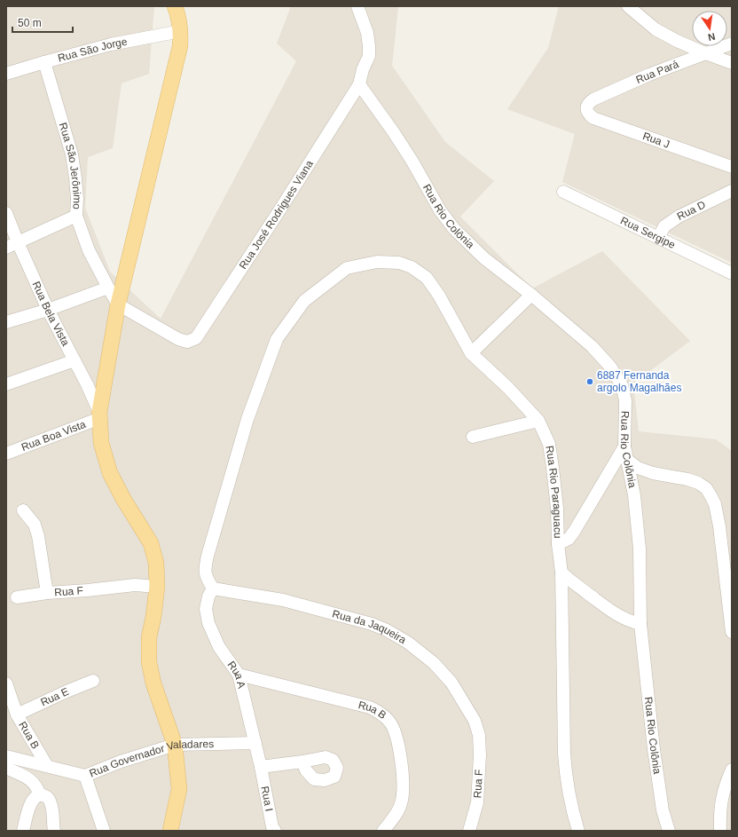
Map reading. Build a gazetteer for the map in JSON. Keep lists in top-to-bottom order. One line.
{"streets":{"street":["Rua São Jorge","Rua Pará","Rua J","Rua São Jerônimo","Rua D","Rua José Rodrigues Viana","Rua Rio Colônia","Rua Sergipe","Rua Bela Vista","Rua Boa Vista","Rua Rio Paraguacu","Rua F","Rua da Jaqueira","Rua A","Rua E","Rua B","Rua Governador Valadares","Rua I"]},"crossings":[["Rua São Jorge","Rua São Jerônimo"],["Rua Pará","Rua J"],["Rua São Jerônimo","Rua José Rodrigues Viana"],["Rua D","Rua Sergipe"],["Rua José Rodrigues Viana","Rua Rio Colônia"],["Rua Bela Vista","Rua Boa Vista"],["Rua Rio Paraguacu","Rua da Jaqueira"],["Rua Rio Paraguacu","Rua A"],["Rua F","Rua da Jaqueira"],["Rua da Jaqueira","Rua A"],["Rua A","Rua B"],["Rua A","Rua Governador Valadares"],["Rua A","Rua I"],["Rua E","Rua B"],["Rua B","Rua Governador Valadares"]],"places":["6887 Fernanda argolo Magalhães"],"scale_bar":"50 m","north":"bottom"}
